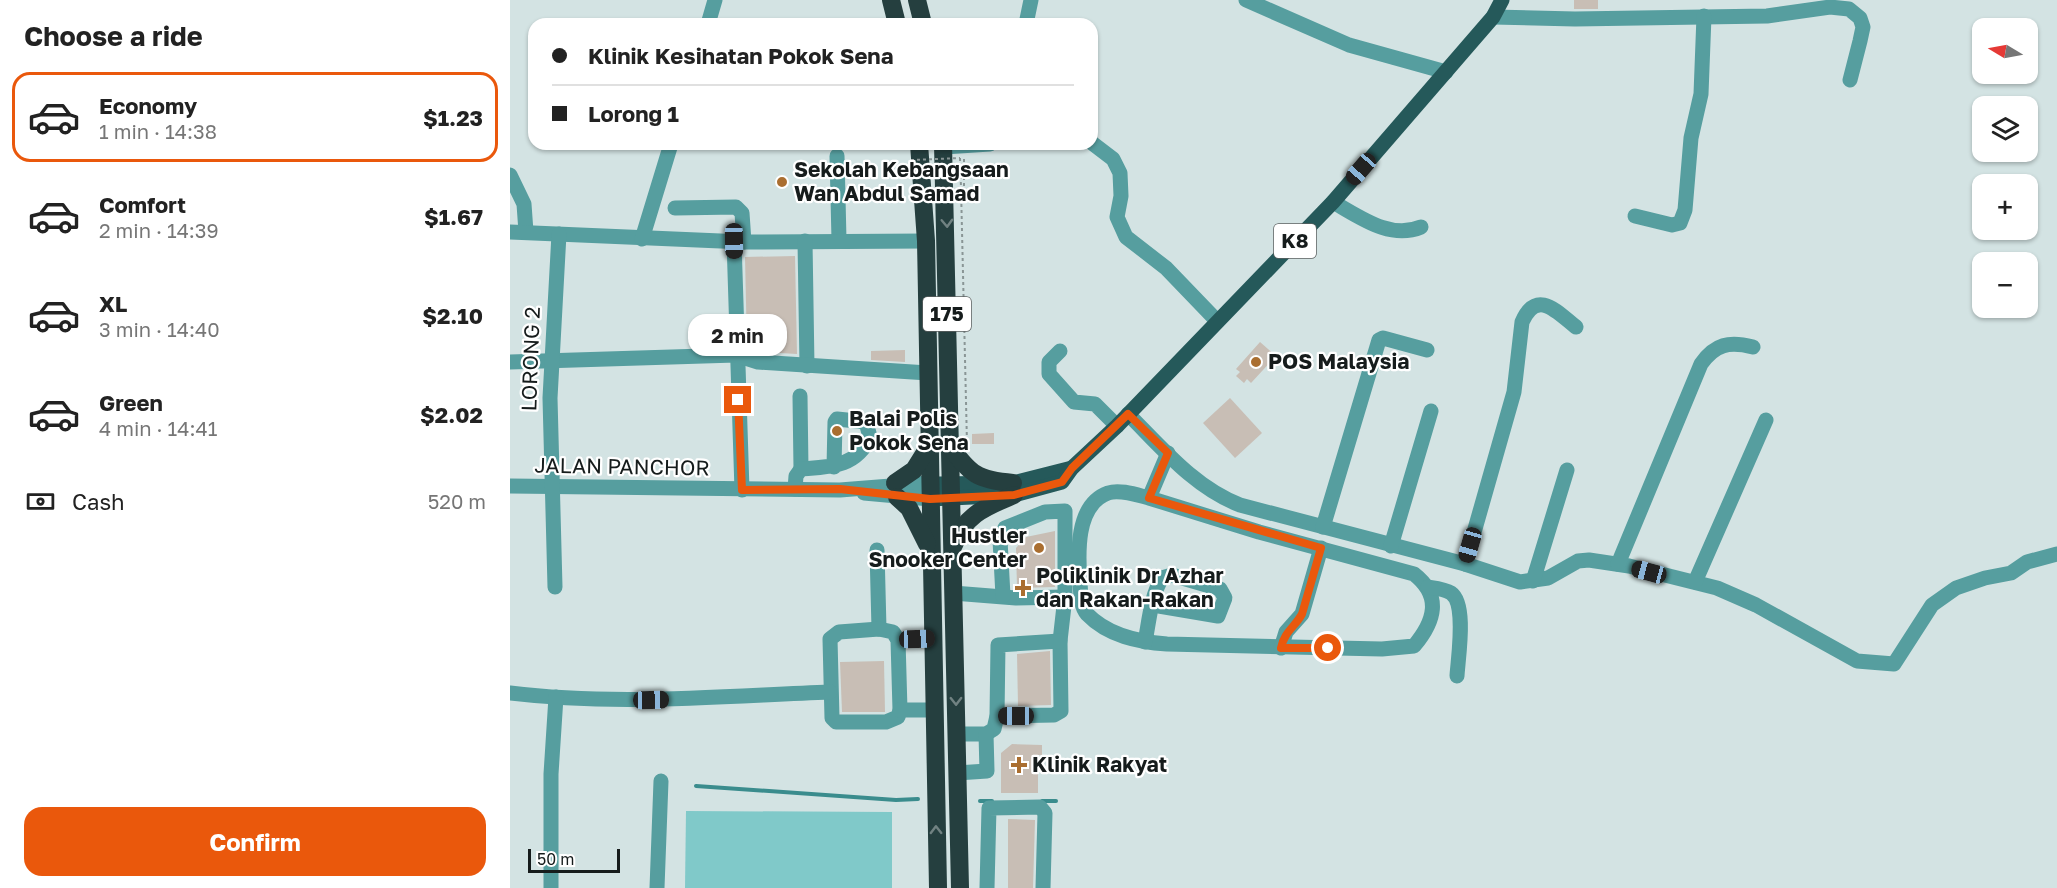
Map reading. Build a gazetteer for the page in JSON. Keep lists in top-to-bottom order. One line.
{"streets":{"highway":["175"],"main road":["K8"],"street":["LORONG 2","JALAN PANCHOR"]},"crossings":[["K8","175"],["K8","JALAN PANCHOR"],["175","JALAN PANCHOR"],["LORONG 2","JALAN PANCHOR"]],"places":{"other":["Sekolah Kebangsaan Wan Abdul Samad","POS Malaysia","Balai Polis Pokok Sena","Hustler Snooker Center"],"health":["Poliklinik Dr Azhar dan Rakan-Rakan","Klinik Rakyat"]},"scale_bar":"50 m","north":"left","page":{"heading":"Choose a ride","map_buttons":["+","−"],"banner":["Klinik Kesihatan Pokok Sena","Lorong 1"],"list":[{"name":"Economy","note":"1 min · 14:38","value":"$1.23"},{"name":"Comfort","note":"2 min · 14:39","value":"$1.67"},{"name":"XL","note":"3 min · 14:40","value":"$2.10"},{"name":"Green","note":"4 min · 14:41","value":"$2.02"}],"bubble":"2 min","pay":["Cash","520 m"],"buttons":"Confirm","scale":"50 m"}}
